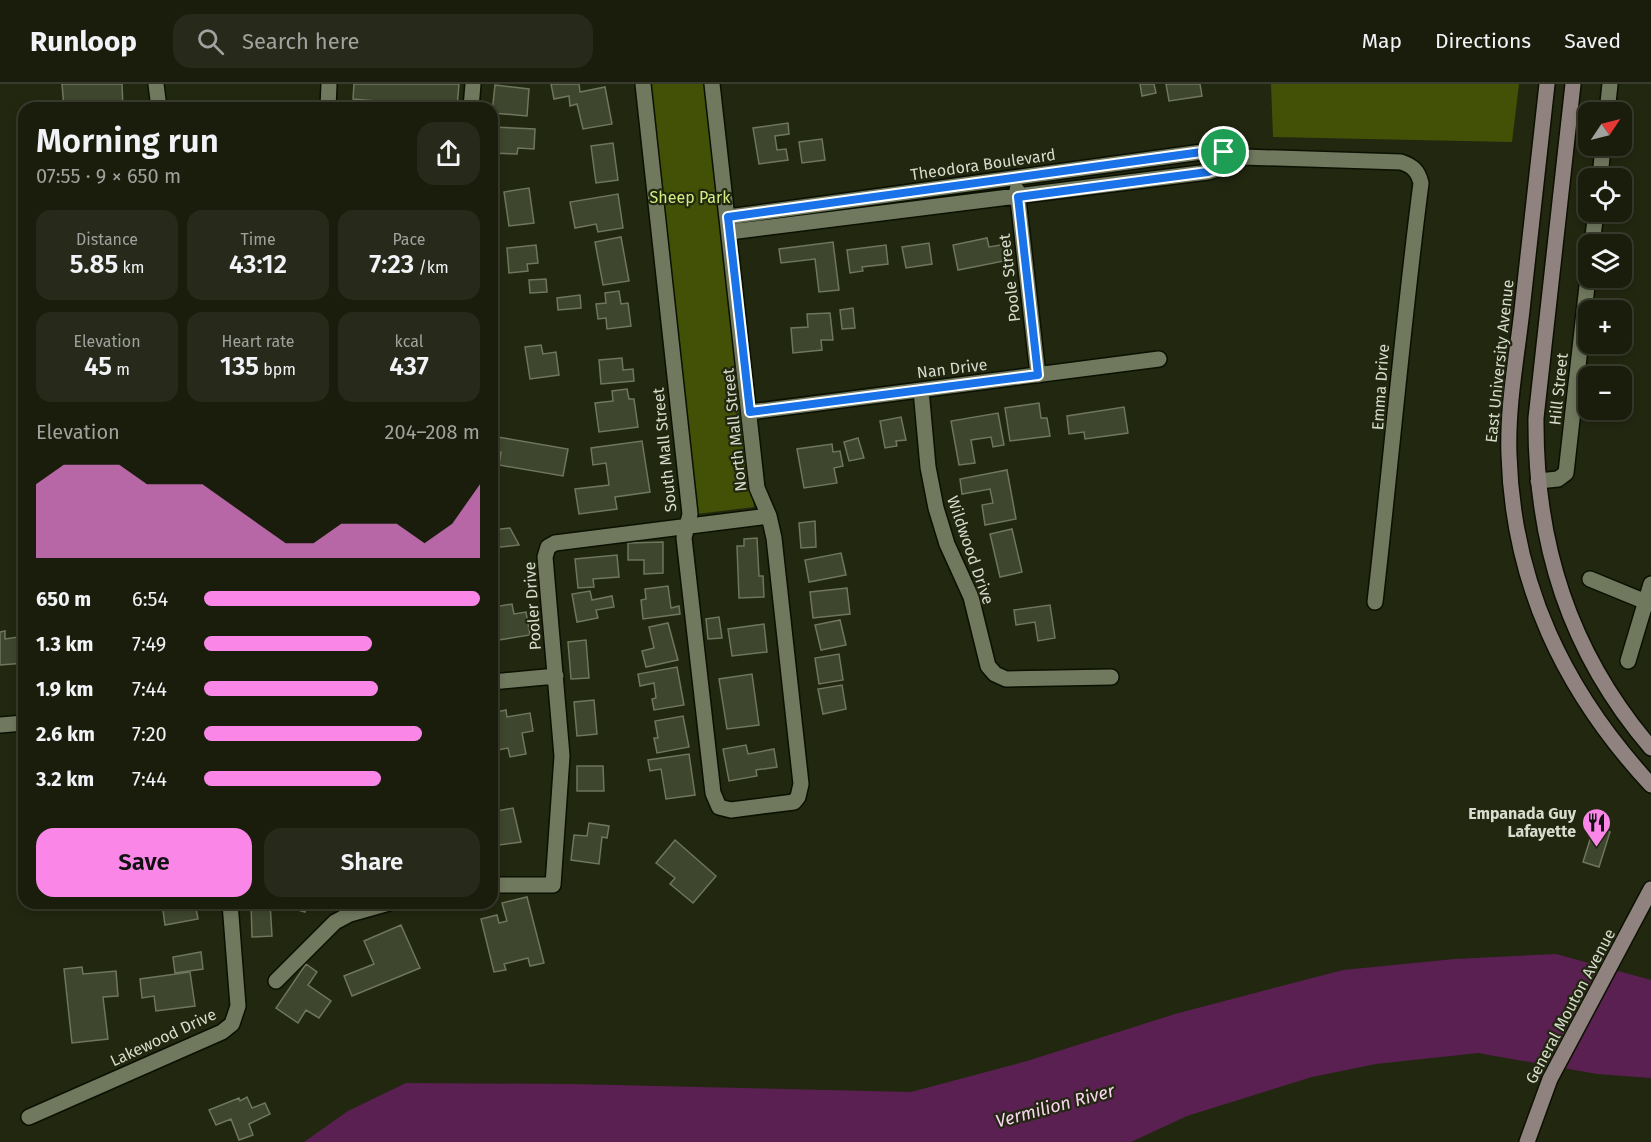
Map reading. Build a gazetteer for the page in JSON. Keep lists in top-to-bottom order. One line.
{"streets":{"main road":["East University Avenue","General Mouton Avenue"],"street":["Theodora Boulevard","Poole Street","Nan Drive","Emma Drive","Hill Street","North Mall Street","South Mall Street","Wildwood Drive","Pooler Drive","Lakewood Drive"]},"crossings":[["Theodora Boulevard","Poole Street"],["Theodora Boulevard","Emma Drive"],["Theodora Boulevard","North Mall Street"],["Poole Street","Nan Drive"],["Nan Drive","North Mall Street"],["Nan Drive","Wildwood Drive"],["North Mall Street","South Mall Street"],["North Mall Street","Pooler Drive"],["South Mall Street","Pooler Drive"]],"water":["Vermilion River"],"parks":["Sheep Park"],"places":{"restaurant":["Empanada Guy Lafayette"]},"north":"top right","page":{"header":"Runloop","search":"Search here","nav":["Map","Directions","Saved"],"map_buttons":["+","−"],"heading":["Morning run","07:55 · 9 × 650 m"],"stats":[["Distance","5.85 km"],["Time","43:12"],["Pace","7:23 /km"],["Elevation","45 m"],["Heart rate","135 bpm"],["kcal","437"]],"chart":["Elevation","204–208 m"],"list":[{"name":"650 m","note":"6:54"},{"name":"1.3 km","note":"7:49"},{"name":"1.9 km","note":"7:44"},{"name":"2.6 km","note":"7:20"},{"name":"3.2 km","note":"7:44"}],"buttons":["Save","Share"]}}
